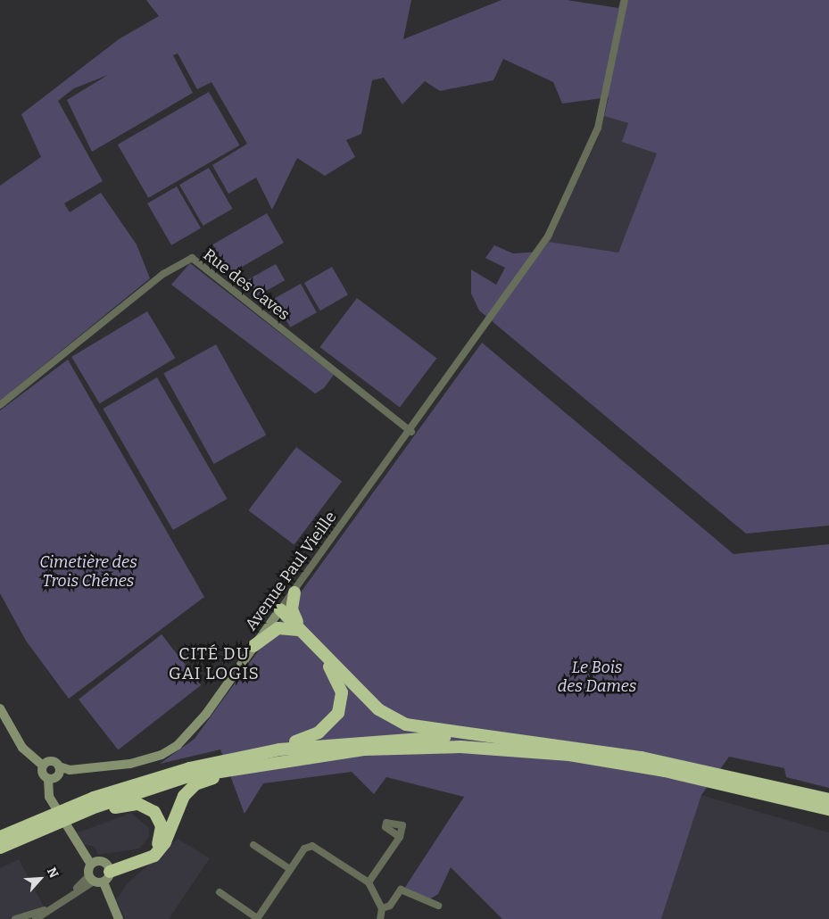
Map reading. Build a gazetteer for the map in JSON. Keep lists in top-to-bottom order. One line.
{"streets":{"street":["Rue des Caves","Avenue Paul Vieille"]},"crossings":[["Rue des Caves","Avenue Paul Vieille"]],"districts":["CITÉ DU GAI LOGIS"],"parks":["Cimetière des Trois Chênes","Le Bois des Dames"],"north":"top right"}
